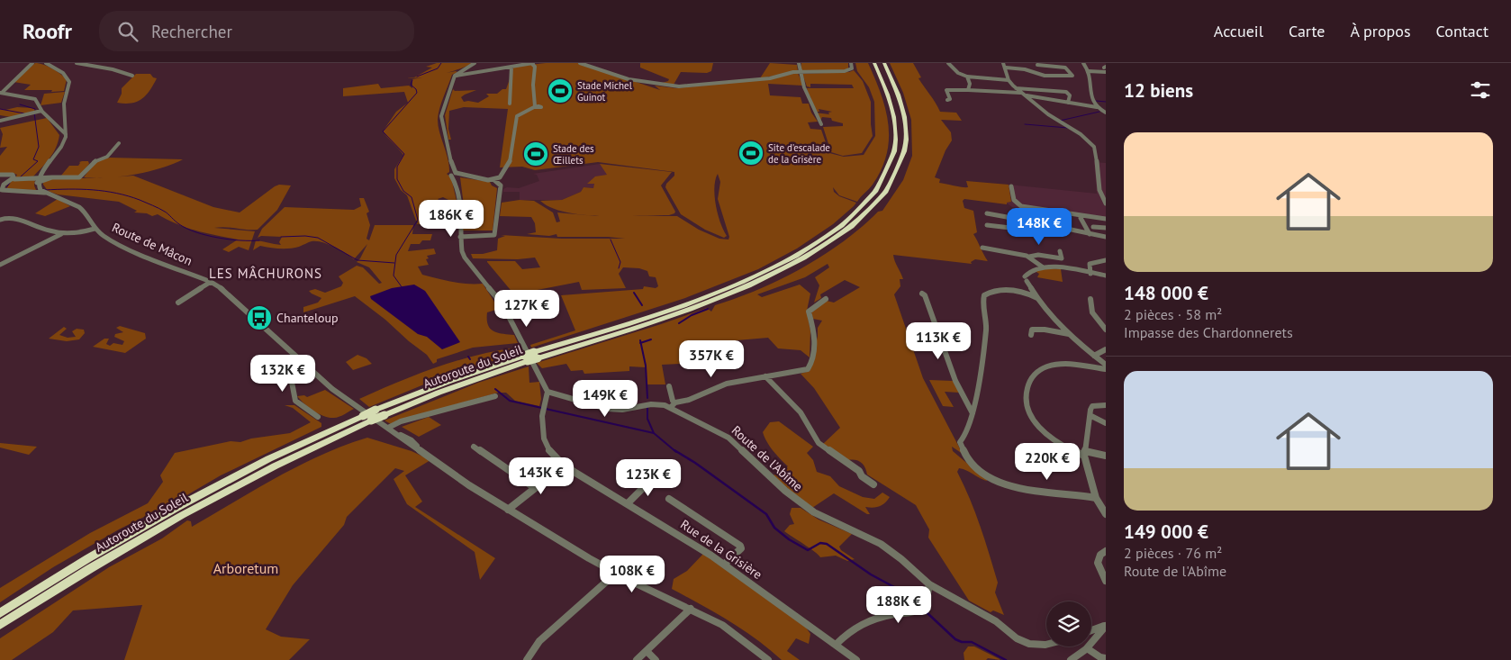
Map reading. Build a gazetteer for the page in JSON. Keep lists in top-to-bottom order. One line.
{"streets":{"highway":["Autoroute du Soleil"],"street":["Route de Mâcon","Route de l'Abîme","Rue de la Grisière"]},"crossings":[["Route de Mâcon","Autoroute du Soleil"],["Route de l'Abîme","Rue de la Grisière"]],"districts":["LES MÂCHURONS"],"parks":["Arboretum"],"places":{"sports":["Stade Michel Guinot","Site d'escalade de la Grisère","Stade des Œillets"],"bus stop":["Chanteloup"]},"page":{"header":"Roofr","search":"Rechercher","nav":["Accueil","Carte","À propos","Contact"],"heading":"12 biens","list":[{"name":"148 000 €","note":"2 pièces · 58 m² · Impasse des Chardonnerets"},{"name":"149 000 €","note":"2 pièces · 76 m² · Route de l'Abîme"}],"price":["186K €","148K €","127K €","113K €","357K €","132K €","149K €","220K €","143K €","123K €","108K €","188K €"]}}
